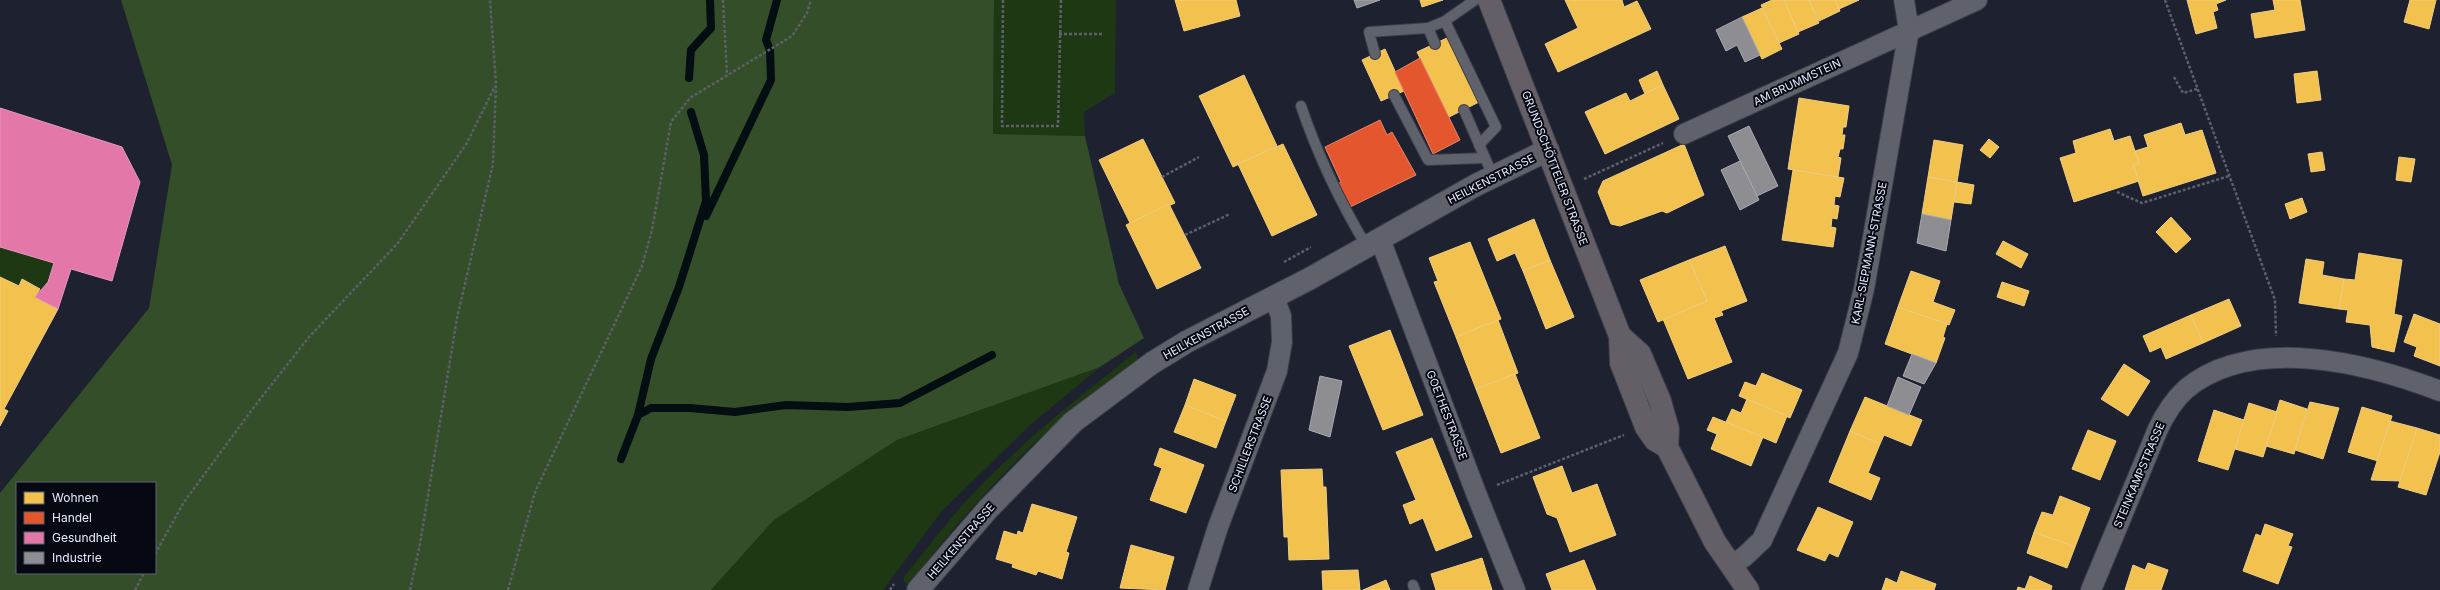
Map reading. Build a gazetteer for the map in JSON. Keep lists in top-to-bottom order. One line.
{"streets":{"main road":["GRUNDSCHÖTTELER STRASSE"],"street":["AM BRUMMSTEIN","HEILKENSTRASSE","KARL-SIEPMANN-STRASSE","GOETHESTRASSE","SCHILLERSTRASSE","STEINKAMPSTRASSE"]},"crossings":[["AM BRUMMSTEIN","KARL-SIEPMANN-STRASSE"],["GRUNDSCHÖTTELER STRASSE","HEILKENSTRASSE"],["GRUNDSCHÖTTELER STRASSE","KARL-SIEPMANN-STRASSE"],["HEILKENSTRASSE","GOETHESTRASSE"],["HEILKENSTRASSE","SCHILLERSTRASSE"]],"legend":["Wohnen","Handel","Gesundheit","Industrie"]}
